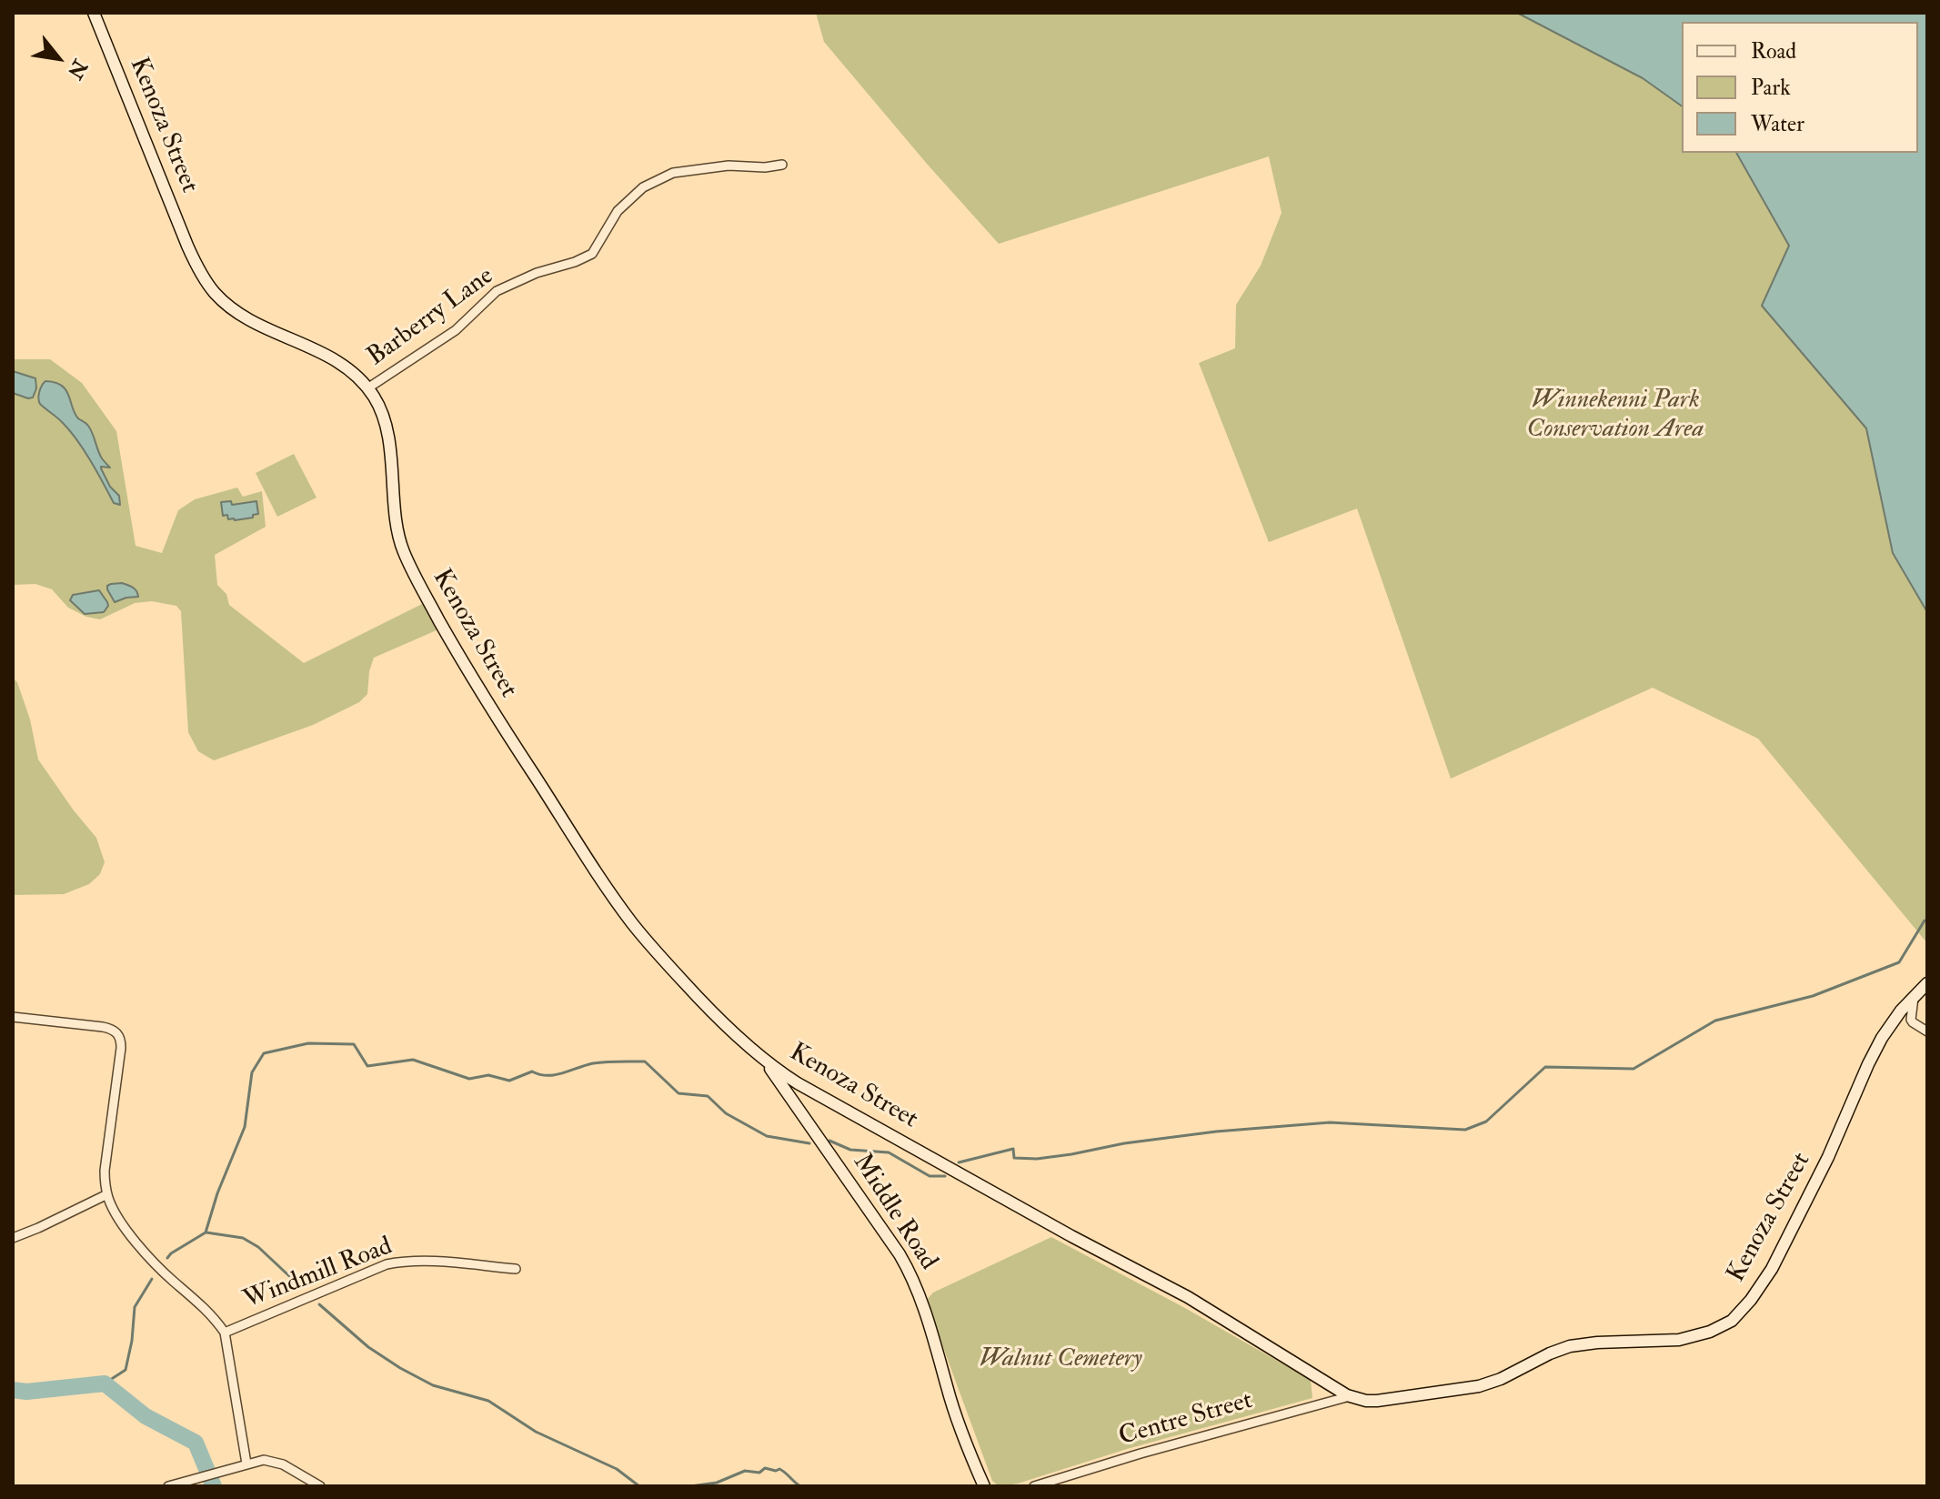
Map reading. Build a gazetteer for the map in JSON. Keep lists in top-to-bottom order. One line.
{"streets":{"street":["Kenoza Street","Barberry Lane","Middle Road","Windmill Road","Centre Street"]},"crossings":[["Kenoza Street","Barberry Lane"],["Kenoza Street","Middle Road"],["Kenoza Street","Centre Street"]],"parks":["Winnekenni Park Conservation Area","Walnut Cemetery"],"legend":["Road","Park","Water"],"north":"bottom right"}
